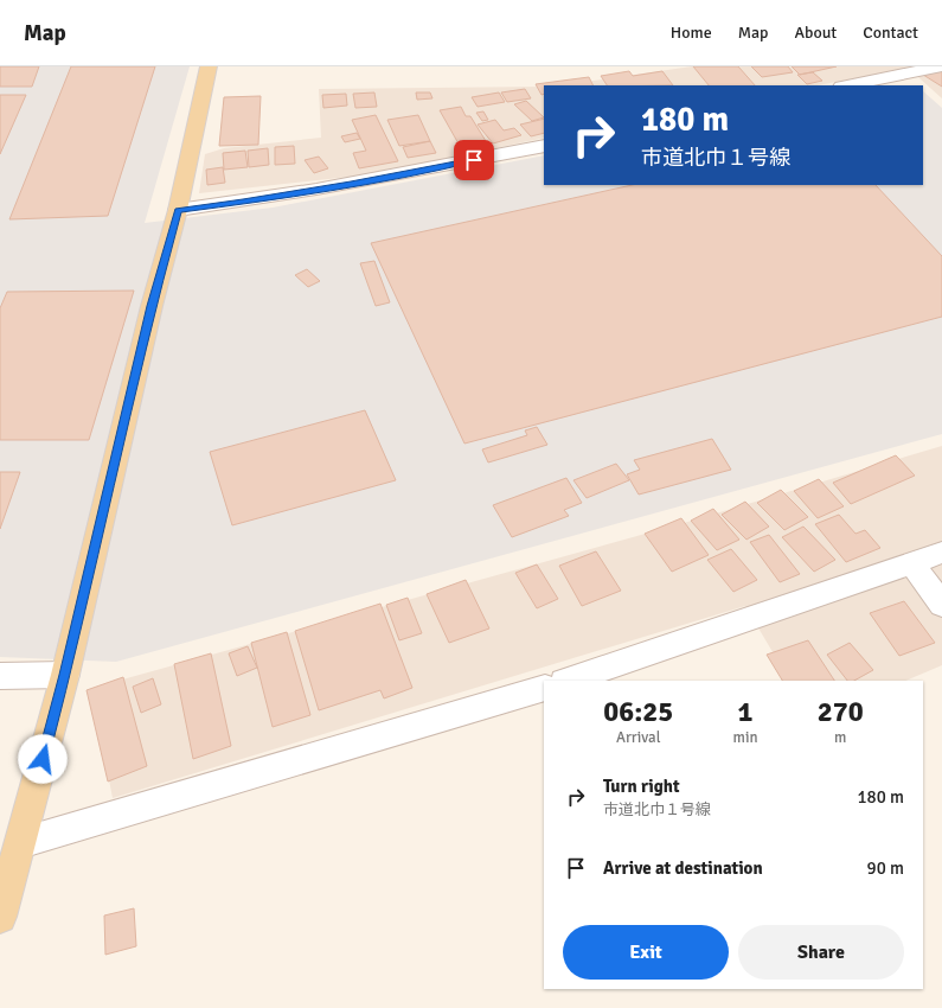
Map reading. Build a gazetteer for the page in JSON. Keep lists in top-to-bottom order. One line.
{"page":{"header":"Map","nav":["Home","Map","About","Contact"],"turn":["180 m","市道北巾１号線"],"eta":["06:25","Arrival","1","min","270","m"],"list":[{"name":"Turn right","note":"市道北巾１号線","value":"180 m"},{"name":"Arrive at destination","value":"90 m"}],"buttons":["Exit","Share"]}}
